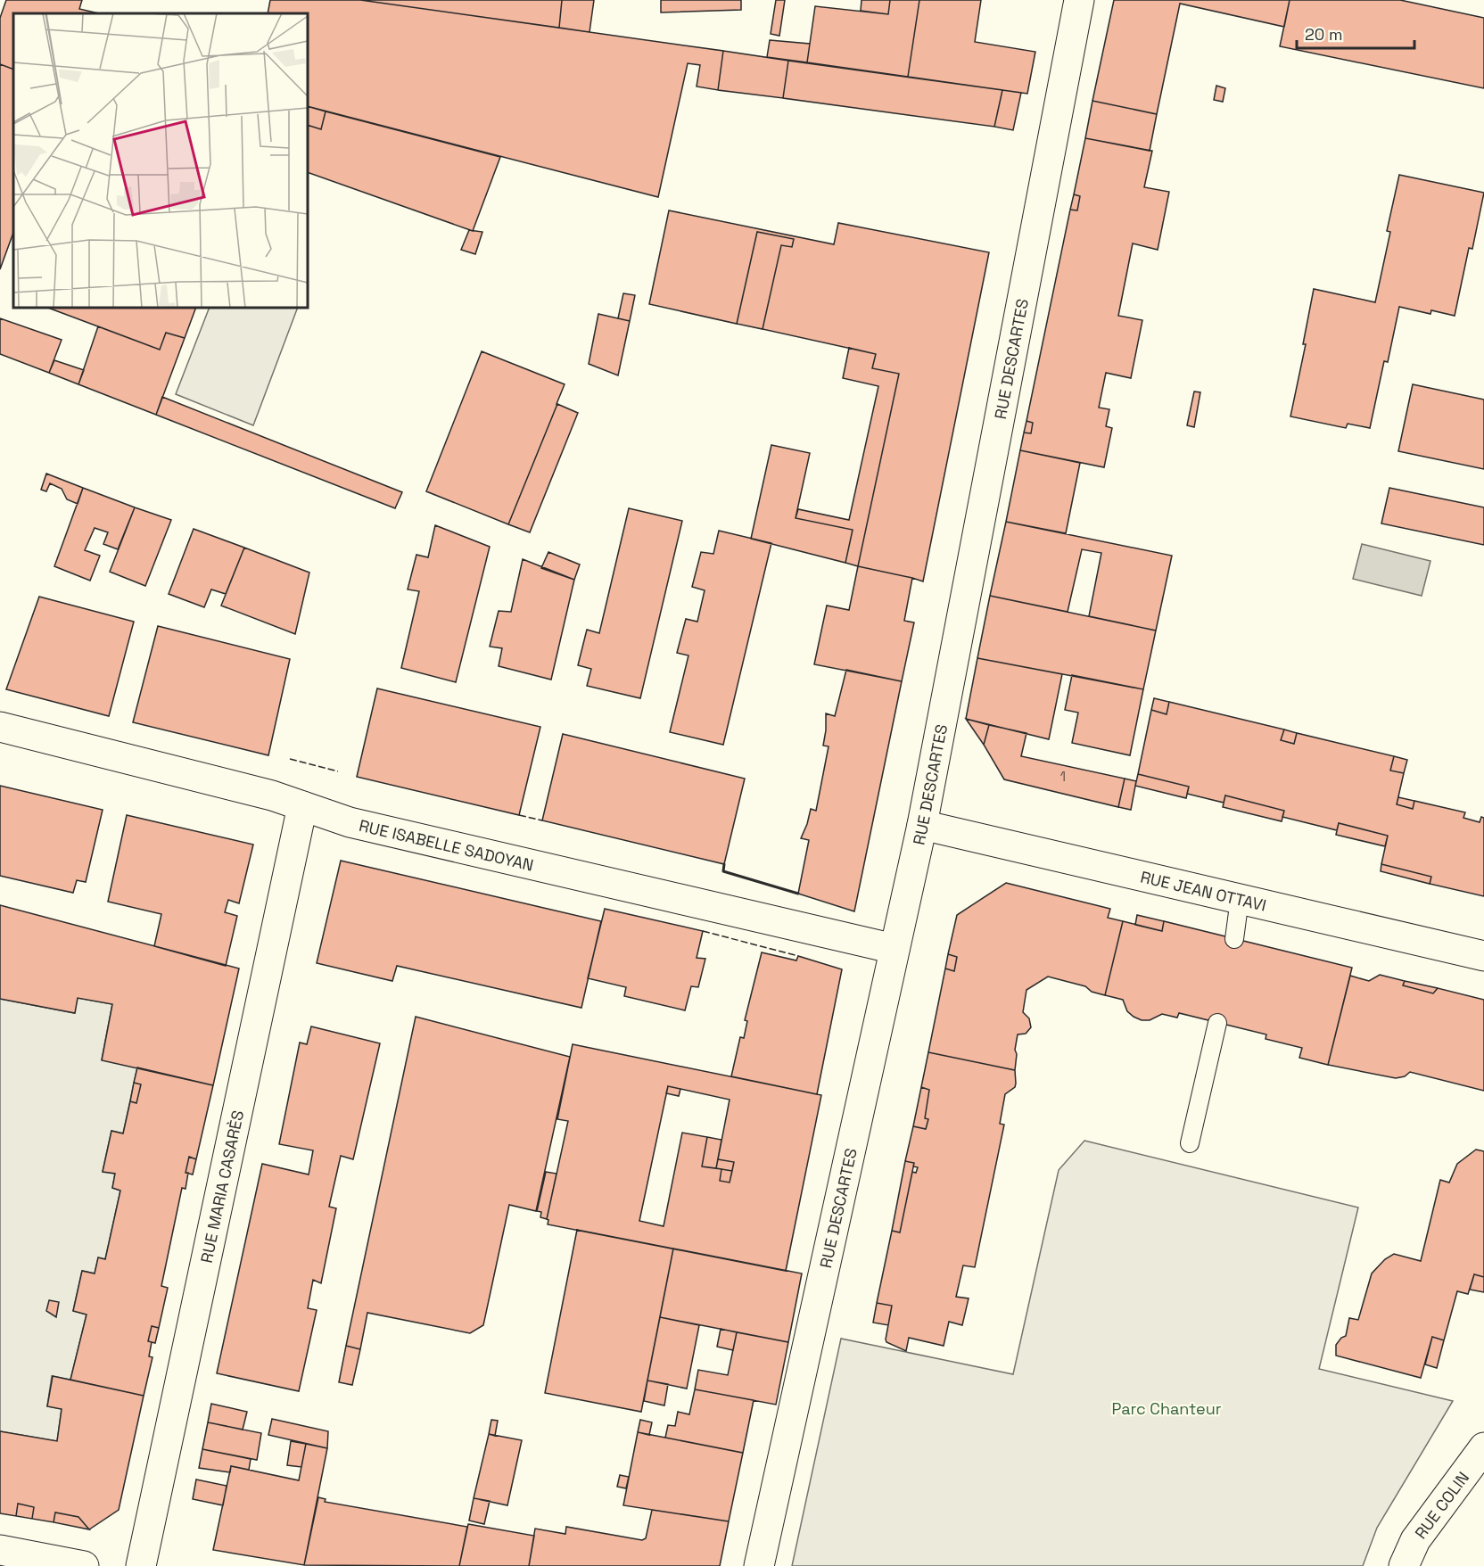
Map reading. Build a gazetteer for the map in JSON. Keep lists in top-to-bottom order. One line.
{"streets":{"street":["RUE DESCARTES","RUE ISABELLE SADOYAN","RUE JEAN OTTAVI","RUE MARIA CASARÈS","RUE COLIN"]},"crossings":[["RUE DESCARTES","RUE ISABELLE SADOYAN"],["RUE DESCARTES","RUE JEAN OTTAVI"],["RUE ISABELLE SADOYAN","RUE MARIA CASARÈS"]],"parks":["Parc Chanteur"],"house_numbers":["1"],"scale_bar":"20 m"}
